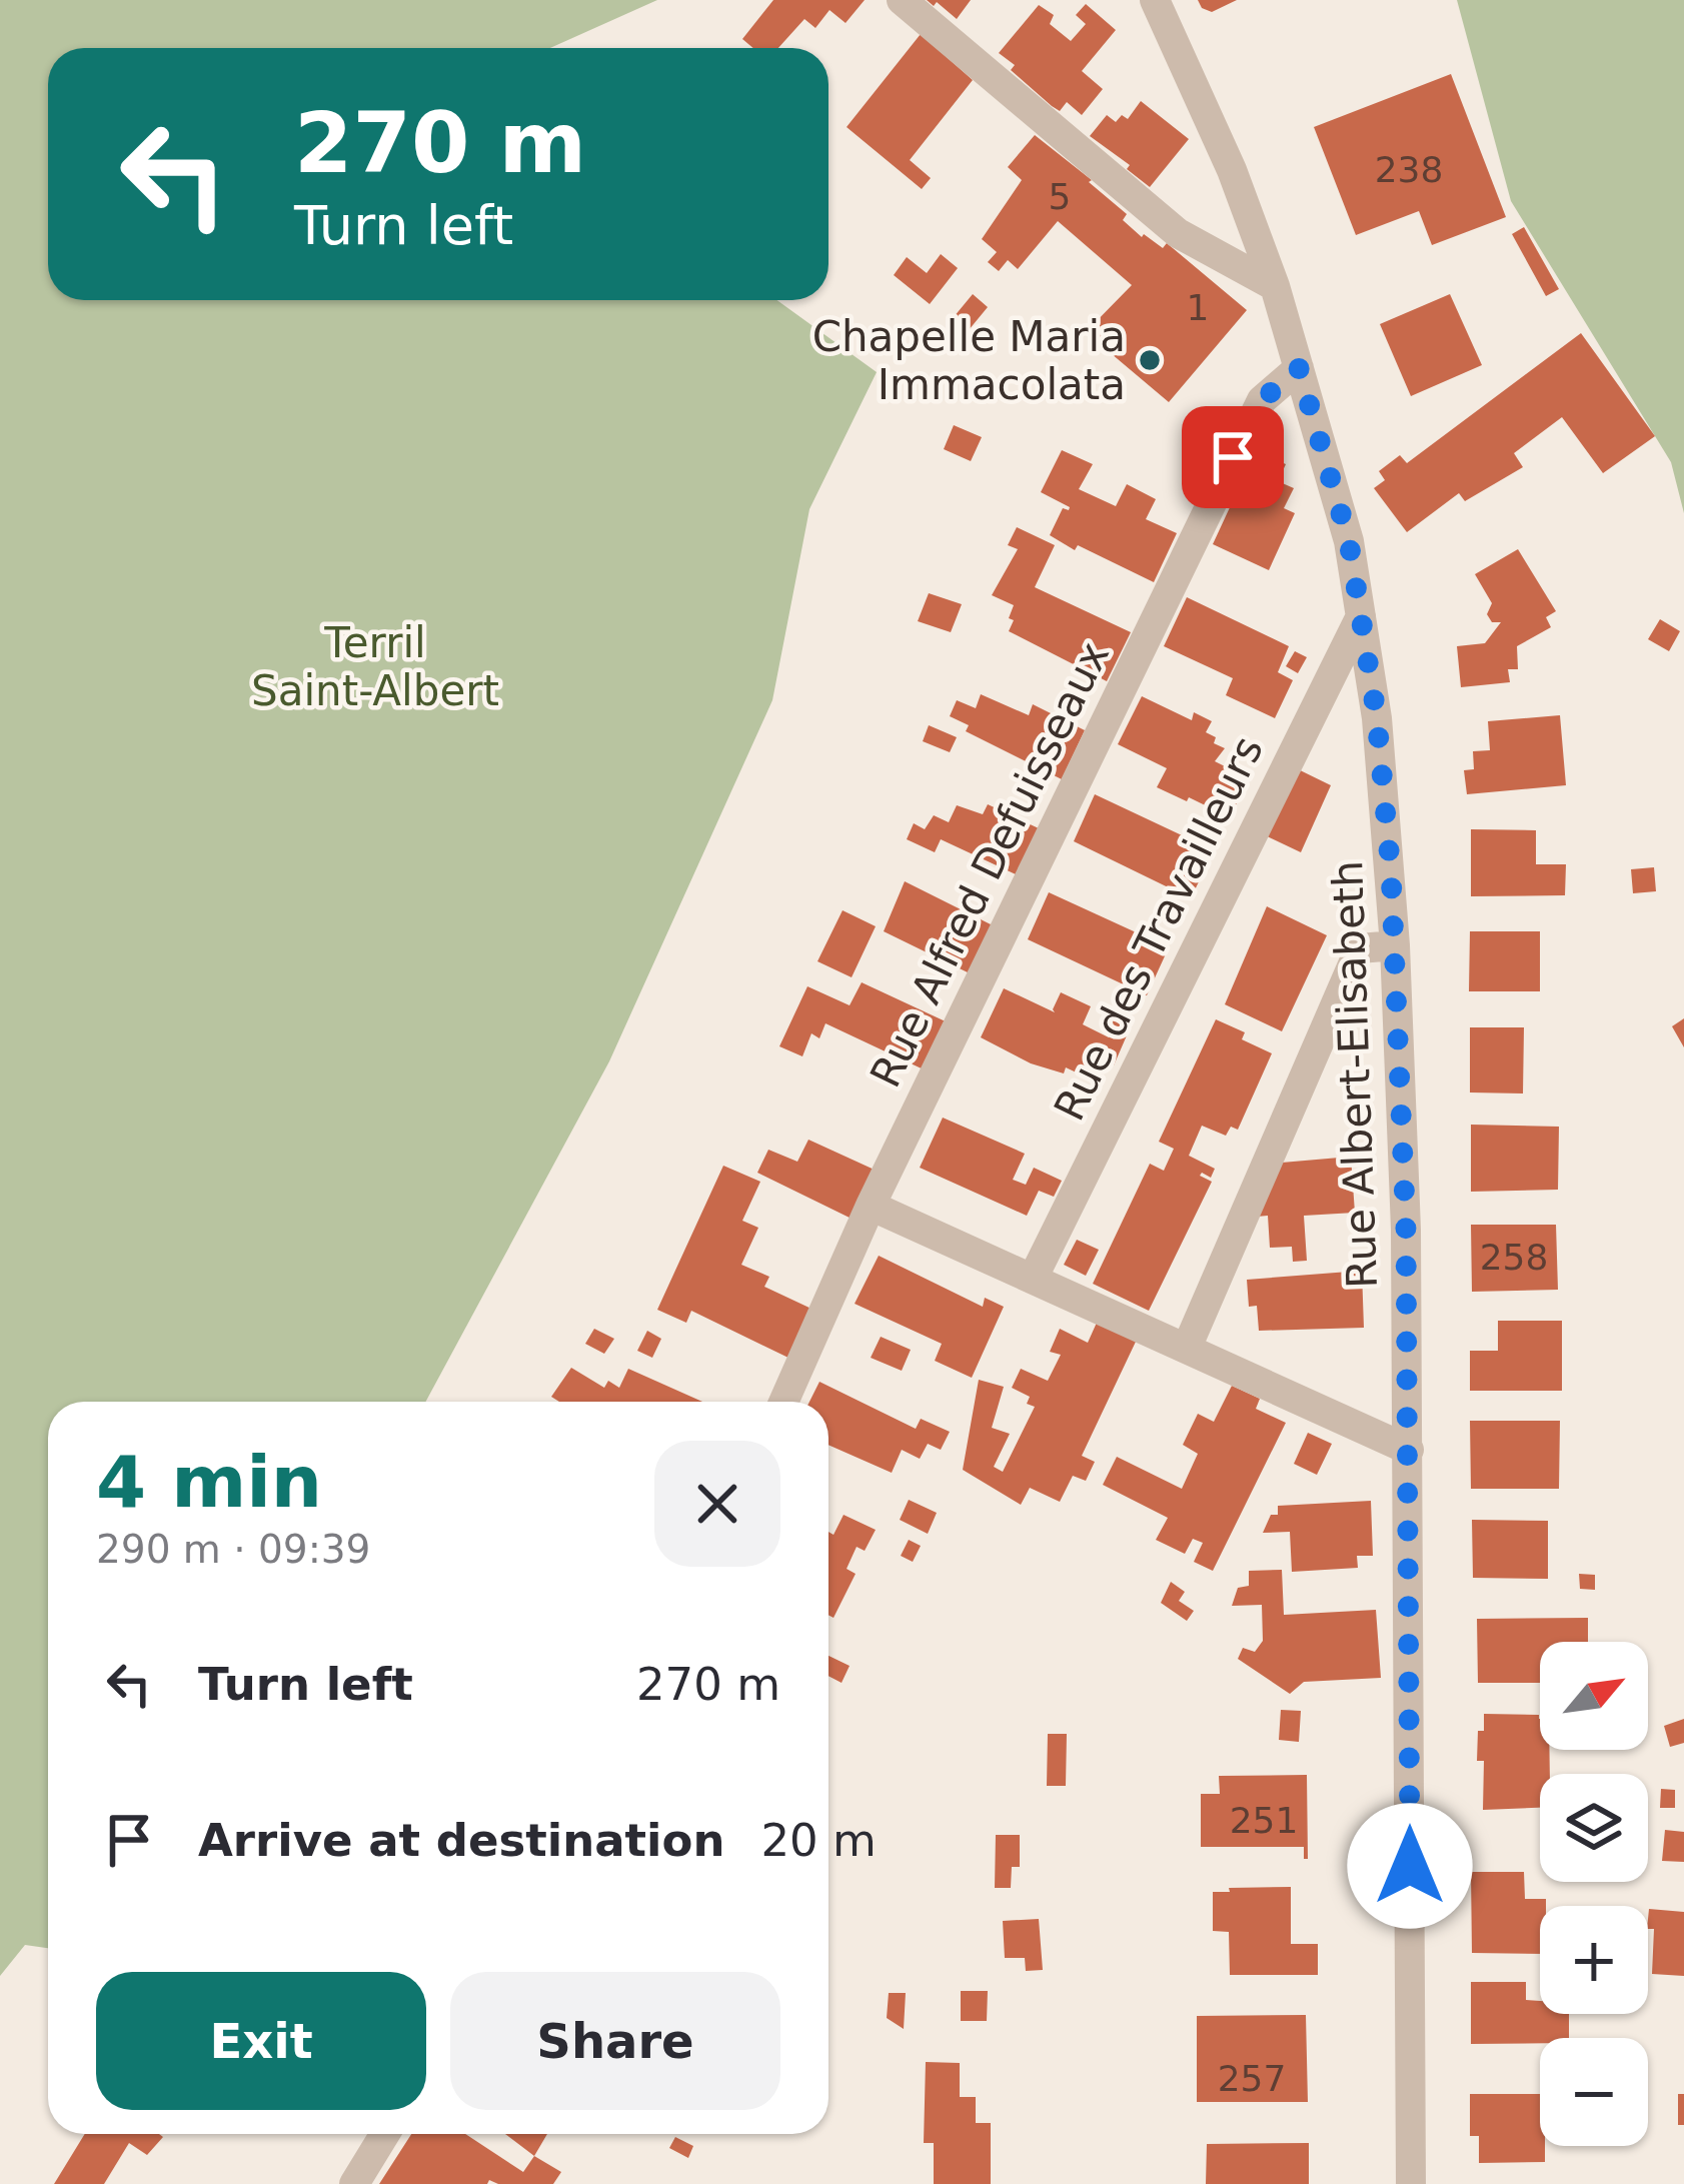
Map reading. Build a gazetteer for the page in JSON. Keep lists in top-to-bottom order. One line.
{"streets":{"street":["Rue Alfred Defuisseaux","Rue des Travailleurs","Rue Albert-Elisabeth"]},"crossings":[["Rue Alfred Defuisseaux","Rue Albert-Elisabeth"],["Rue des Travailleurs","Rue Albert-Elisabeth"]],"parks":["Terril Saint-Albert"],"places":["Chapelle Maria Immacolata"],"house_numbers":["238","5","1","258","251","257"],"north":"top right","page":{"turn":["270 m","Turn left"],"heading":["4 min","290 m · 09:39"],"list":[{"name":"Turn left","value":"270 m"},{"name":"Arrive at destination","value":"20 m"}],"map_buttons":["+","−"],"buttons":["Exit","Share"]}}
